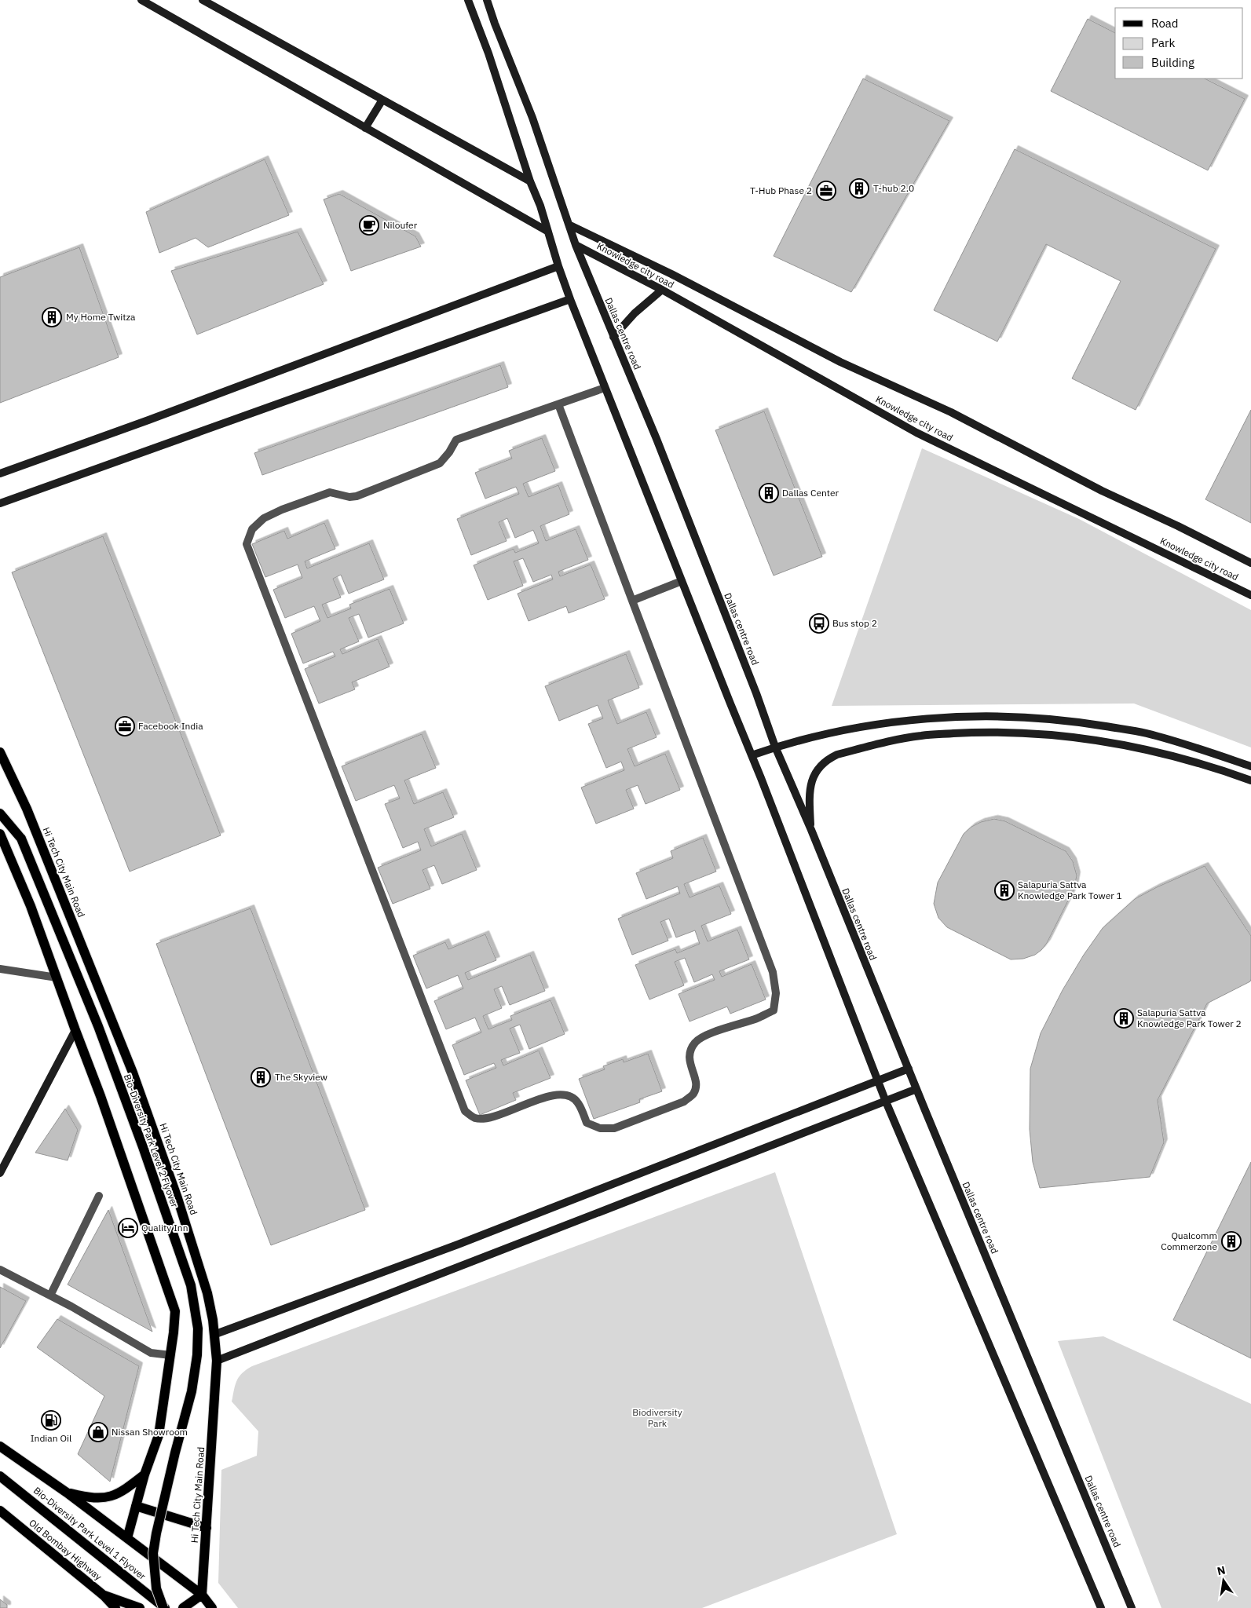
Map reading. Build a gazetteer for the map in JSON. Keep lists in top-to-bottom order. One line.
{"streets":{"main road":["Hi Tech City Main Road","Bio-Diversity Park Level 2 Flyover","Bio-Diversity Park Level 1 Flyover","Old Bombay Highway"],"street":["Knowledge city road","Dallas centre road"]},"crossings":[["Knowledge city road","Dallas centre road"],["Bio-Diversity Park Level 2 Flyover","Bio-Diversity Park Level 1 Flyover"]],"parks":["Biodiversity Park"],"places":{"building":["T-hub 2.0","My Home Twitza","Dallas Center","Salapuria Sattva Knowledge Park Tower 1","Salapuria Sattva Knowledge Park Tower 2","The Skyview","Qualcomm Commerzone"],"office":["T-Hub Phase 2","Facebook India"],"cafe":["Niloufer"],"bus stop":["Bus stop 2"],"hotel":["Quality Inn"],"fuel station":["Indian Oil"],"shop":["Nissan Showroom"]},"legend":["Road","Park","Building"],"north":"top"}
